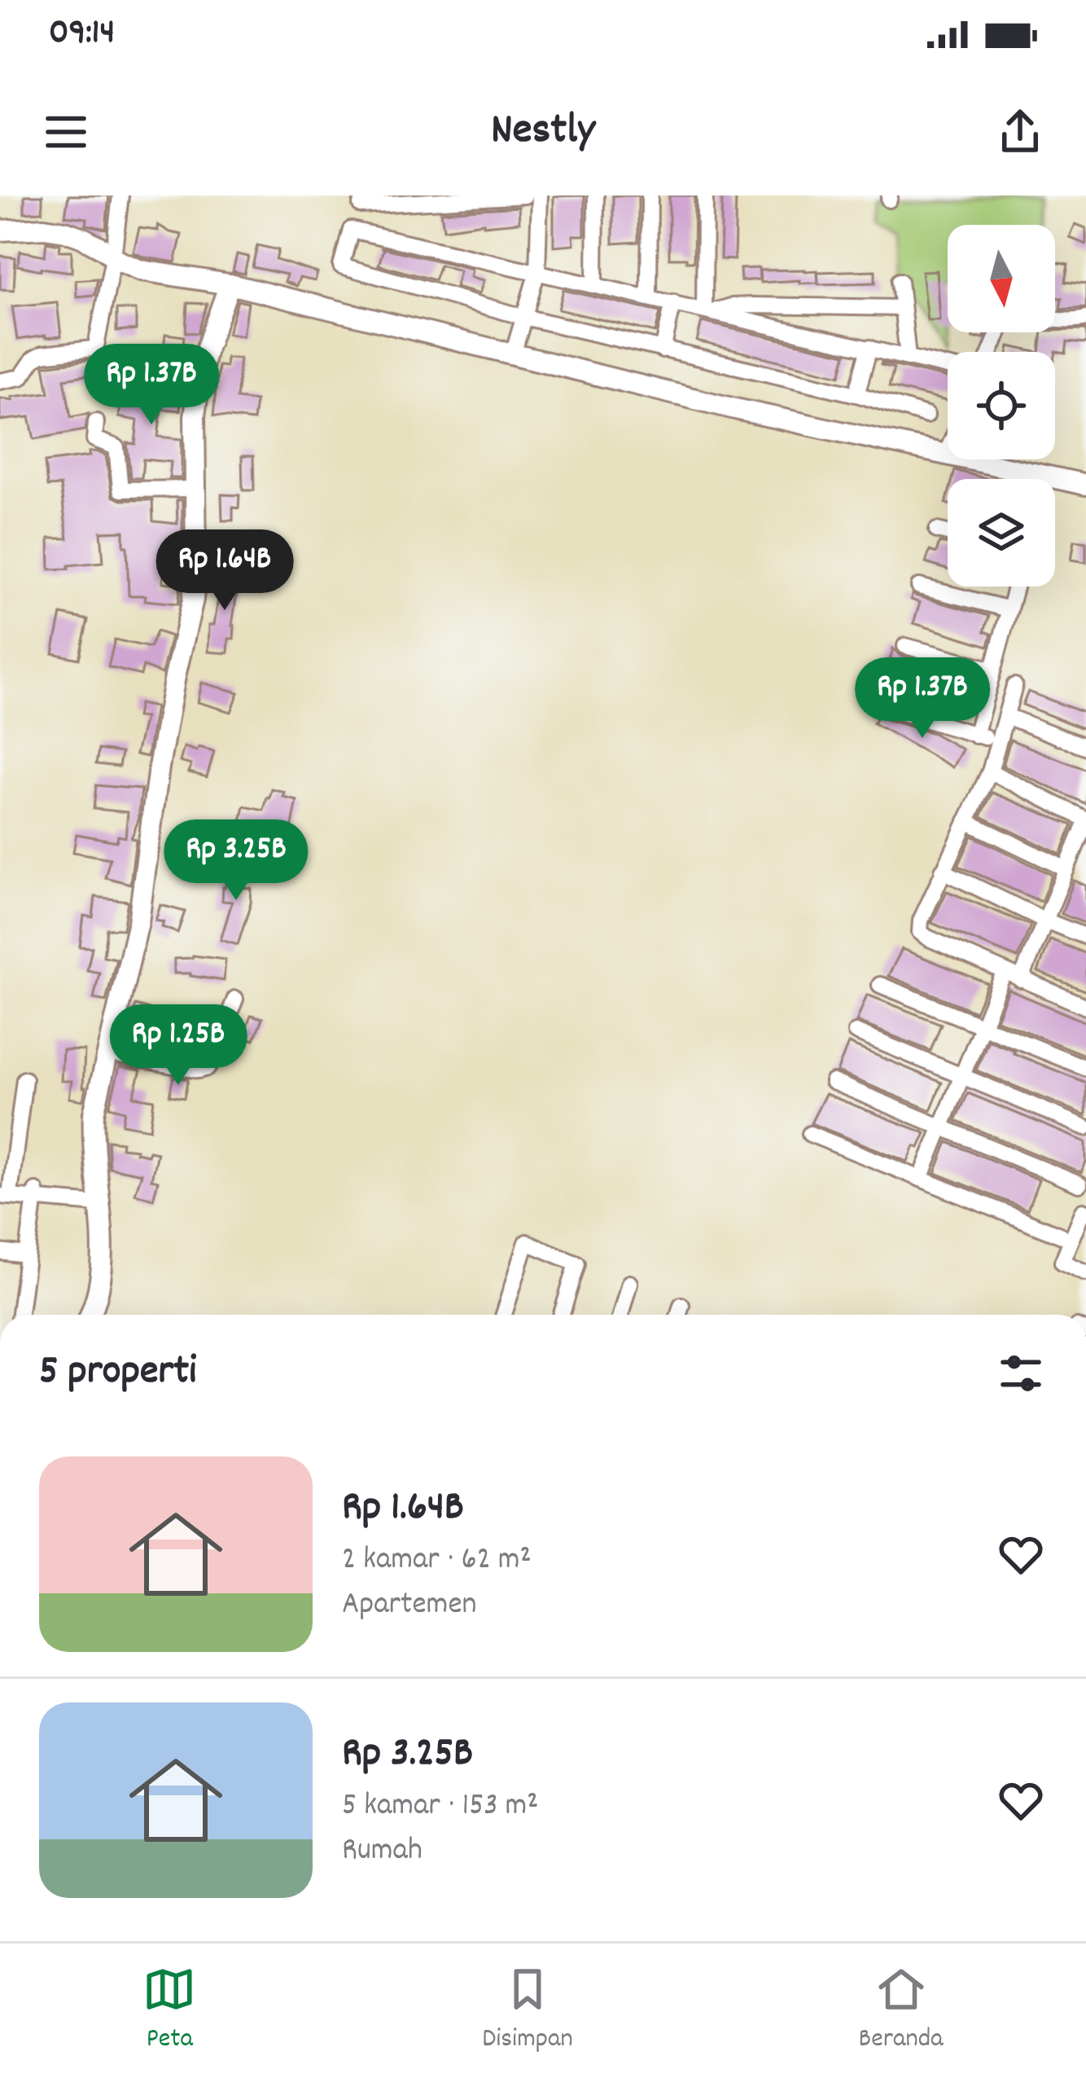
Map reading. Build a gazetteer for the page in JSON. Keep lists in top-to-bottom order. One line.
{"north":"bottom","page":{"status":"09:14","header":"Nestly","price":["Rp 1.37B","Rp 1.64B","Rp 1.37B","Rp 3.25B","Rp 1.25B"],"heading":"5 properti","list":[{"name":"Rp 1.64B","note":"2 kamar · 62 m² · Apartemen"},{"name":"Rp 3.25B","note":"5 kamar · 153 m² · Rumah"}],"tabs":["Peta","Disimpan","Beranda"]}}
